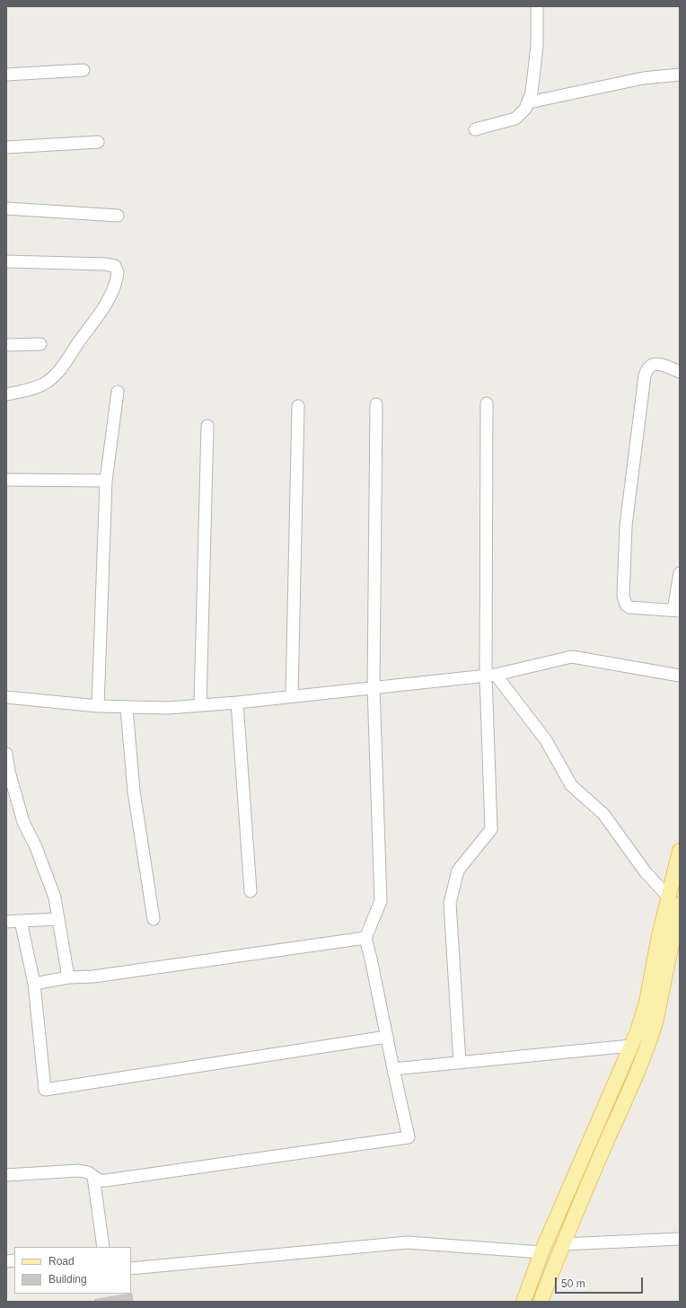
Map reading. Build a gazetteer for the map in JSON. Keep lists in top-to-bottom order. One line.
{"legend":["Road","Building"],"scale_bar":"50 m"}
